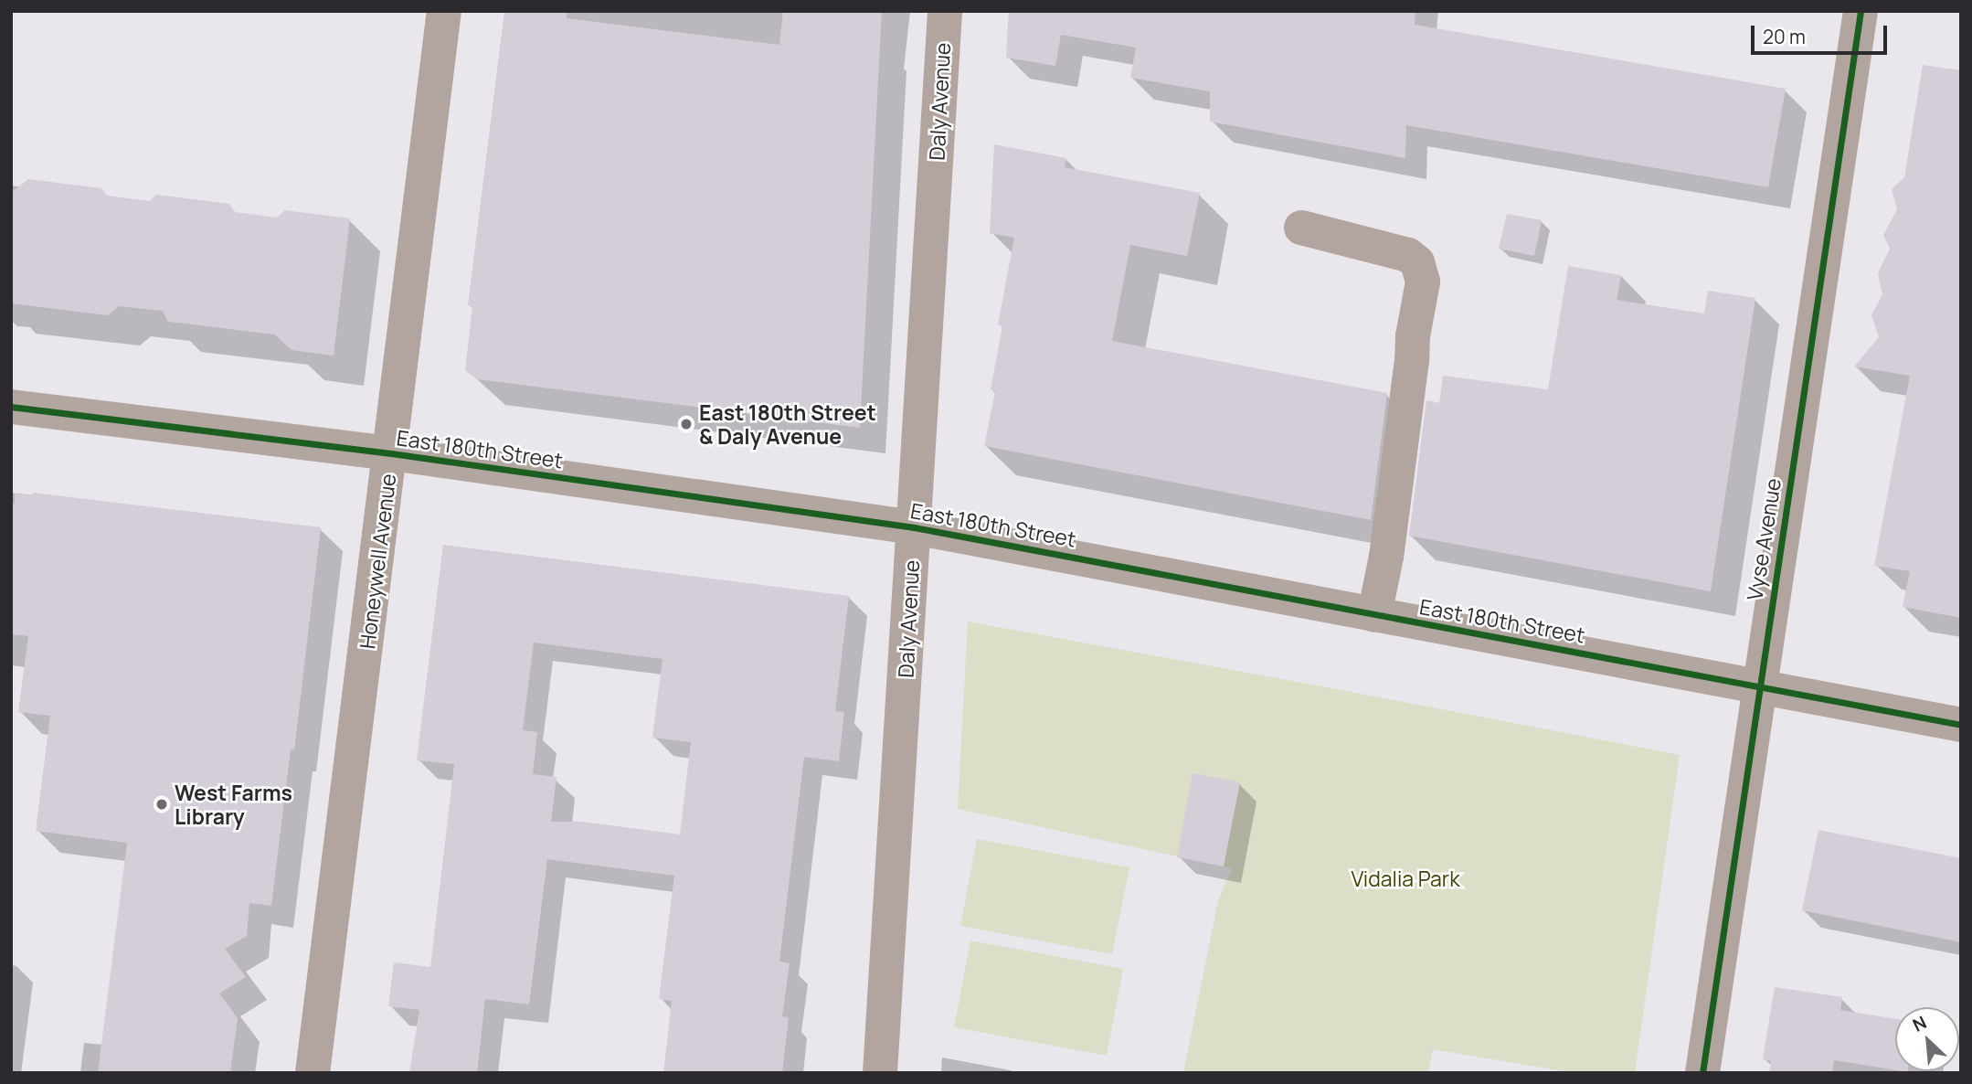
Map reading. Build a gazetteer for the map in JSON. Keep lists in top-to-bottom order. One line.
{"streets":{"main road":["East 180th Street"],"street":["Daly Avenue","Vyse Avenue","Honeywell Avenue"]},"crossings":[["Daly Avenue","East 180th Street"],["East 180th Street","Vyse Avenue"],["East 180th Street","Honeywell Avenue"]],"parks":["Vidalia Park"],"places":["East 180th Street & Daly Avenue","West Farms Library"],"scale_bar":"20 m","north":"top left"}
